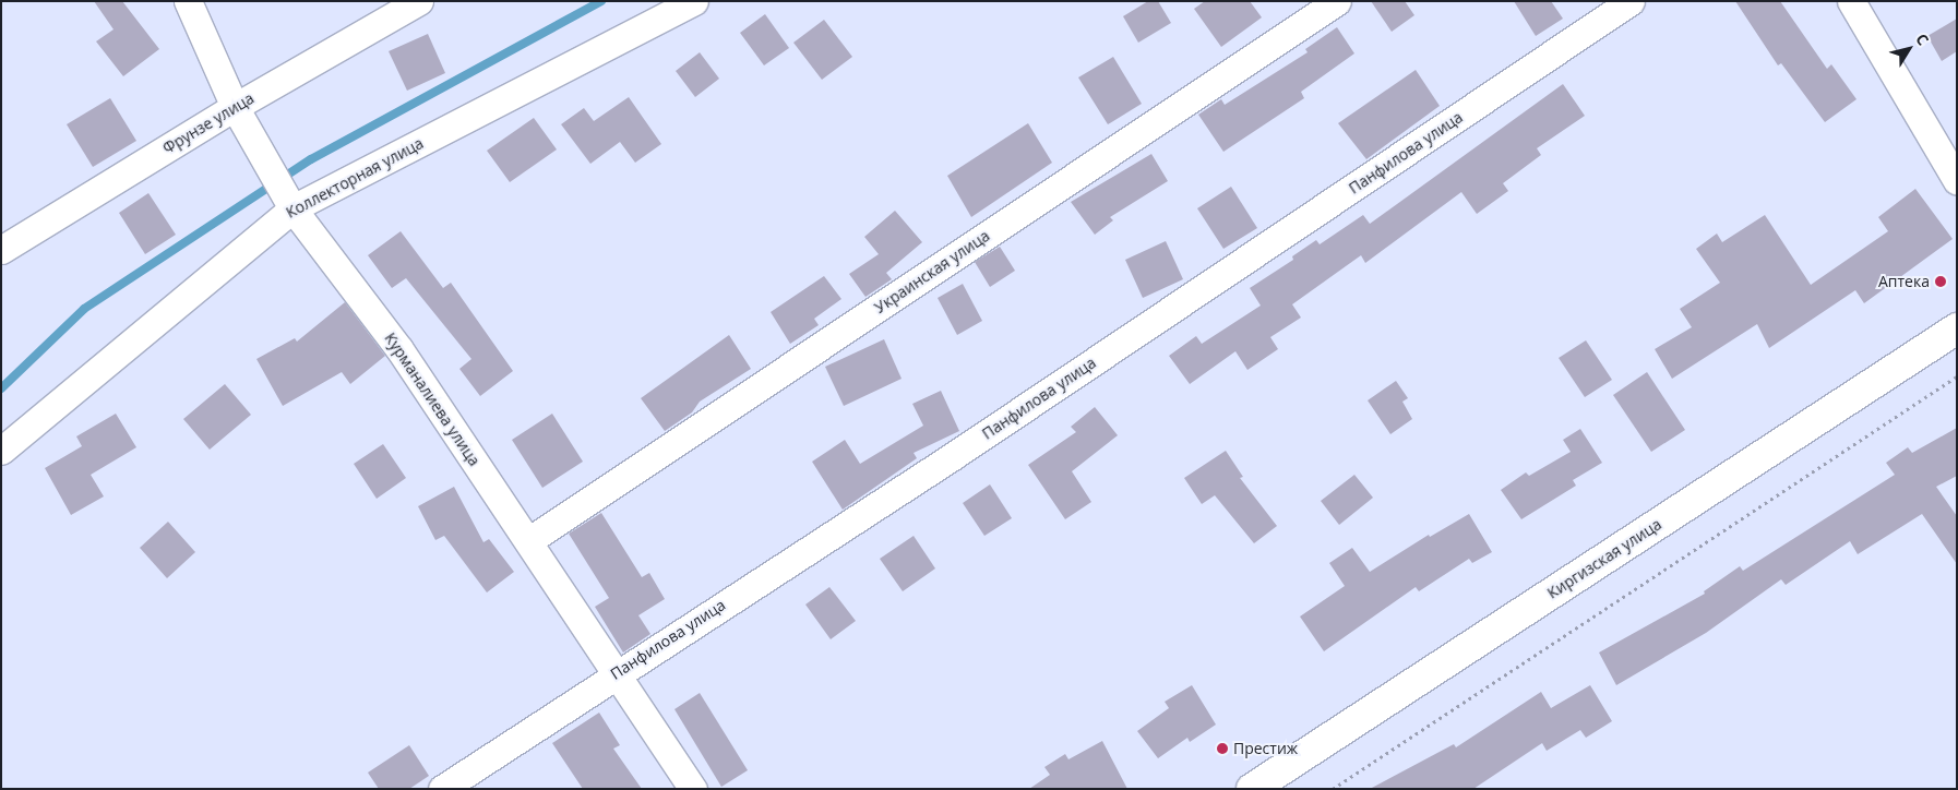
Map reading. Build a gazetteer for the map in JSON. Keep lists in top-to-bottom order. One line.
{"streets":{"main road":["Киргизская улица"],"street":["Фрунзе улица","Панфилова улица","Коллекторная улица","Украинская улица","Курманалиева улица"]},"crossings":[["Фрунзе улица","Курманалиева улица"],["Панфилова улица","Курманалиева улица"],["Коллекторная улица","Курманалиева улица"],["Украинская улица","Курманалиева улица"]],"places":["Аптека","Престиж"],"north":"top right"}
